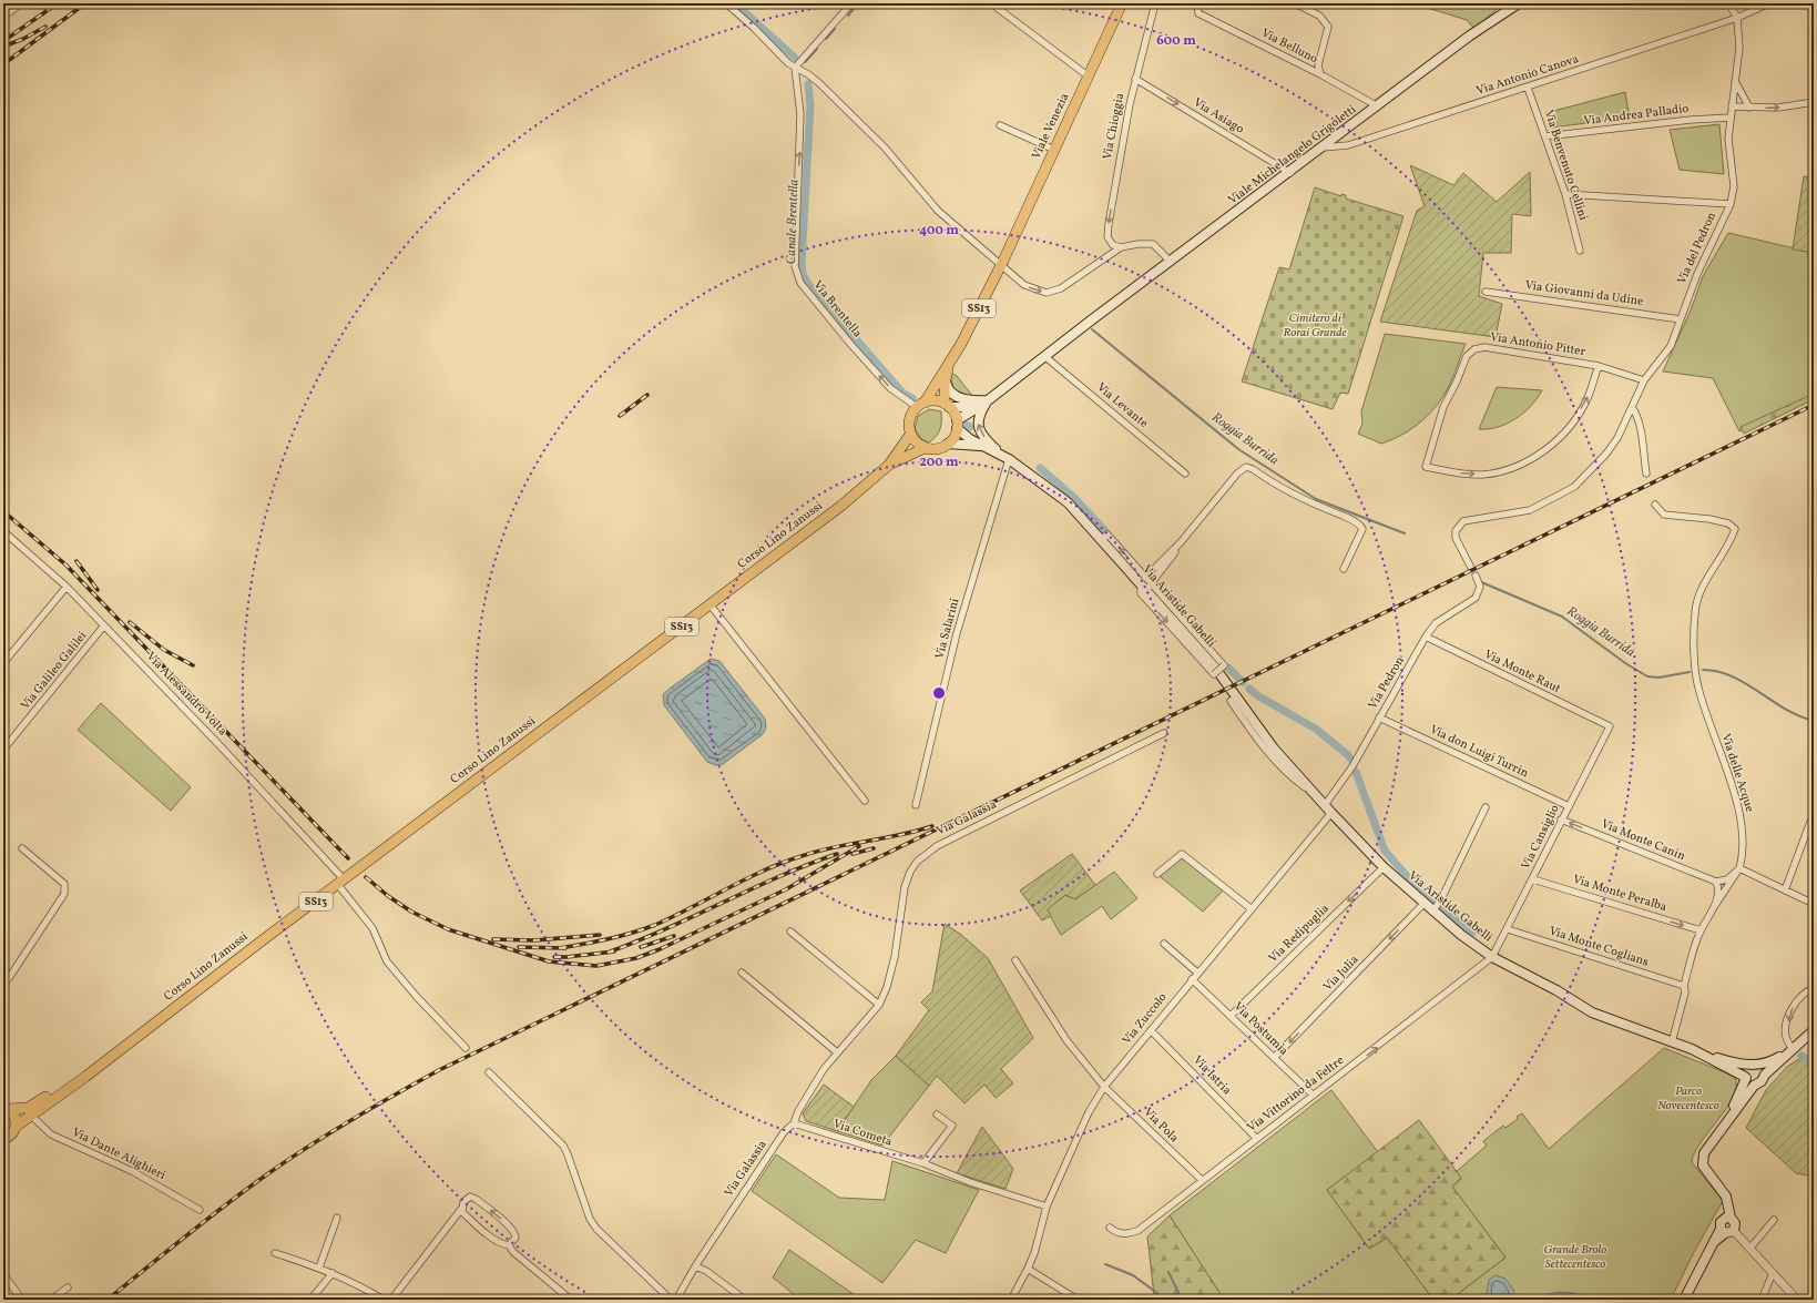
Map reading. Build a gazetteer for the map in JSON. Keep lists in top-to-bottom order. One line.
{"streets":{"main road":["Viale Venezia","Viale Michelangelo Grigoletti","SS13","Corso Lino Zanussi","Via Aristide Gabelli"],"street":["Via Belluno","Via Antonio Canova","Via Andrea Palladio","Via Asiago","Via Chioggia","Via Benvenuto Cellini","Via del Pedron","Via Giovanni da Udine","Via Brentella","Via Antonio Pitter","Via Levante","Via Salarini","Via Galileo Galilei","Via Monte Raut","Via Pedron","Via Alessandro Volta","Via don Luigi Turrin","Via delle Acque","Via Galassia","Via Cansiglio","Via Monte Canin","Via Monte Peralba","Via Redipuglia","Via Monte Coglians","Via Julia","Via Zuccolo","Via Postumia","Via Istria","Via Vittorino da Feltre","Via Pola","Via Cometa","Via Dante Alighieri"]},"crossings":[["Via Belluno","Viale Michelangelo Grigoletti"],["Via Antonio Canova","Viale Michelangelo Grigoletti"],["Via Antonio Canova","Via Benvenuto Cellini"],["Via Antonio Canova","Via del Pedron"],["Via Andrea Palladio","Via Benvenuto Cellini"],["Via Andrea Palladio","Via del Pedron"],["Via Asiago","Via Chioggia"],["Via Asiago","Viale Michelangelo Grigoletti"],["Viale Venezia","SS13"],["Viale Michelangelo Grigoletti","Via Levante"],["Via del Pedron","Via Giovanni da Udine"],["Via del Pedron","Via Antonio Pitter"],["Via Brentella","Corso Lino Zanussi"],["Via Brentella","Via Aristide Gabelli"],["Corso Lino Zanussi","Via Aristide Gabelli"],["Corso Lino Zanussi","Via Alessandro Volta"],["Corso Lino Zanussi","Via Dante Alighieri"],["Via Aristide Gabelli","Via Salarini"],["Via Aristide Gabelli","Via Pedron"],["Via Aristide Gabelli","Via delle Acque"],["Via Aristide Gabelli","Via Cansiglio"],["Via Aristide Gabelli","Via Redipuglia"],["Via Aristide Gabelli","Via Julia"],["Via Aristide Gabelli","Via Zuccolo"],["Via Aristide Gabelli","Via Vittorino da Feltre"],["Via Galileo Galilei","Via Alessandro Volta"],["Via Monte Raut","Via Pedron"],["Via Monte Raut","Via Cansiglio"],["Via Pedron","Via don Luigi Turrin"],["Via Pedron","Via Zuccolo"],["Via don Luigi Turrin","Via Cansiglio"],["Via delle Acque","Via Monte Peralba"],["Via delle Acque","Via Monte Coglians"],["Via Galassia","Via Cometa"],["Via Cansiglio","Via Monte Canin"],["Via Cansiglio","Via Monte Peralba"],["Via Cansiglio","Via Monte Coglians"],["Via Cansiglio","Via Vittorino da Feltre"],["Via Redipuglia","Via Postumia"],["Via Julia","Via Postumia"],["Via Zuccolo","Via Postumia"],["Via Zuccolo","Via Istria"],["Via Zuccolo","Via Pola"],["Via Zuccolo","Via Cometa"],["Via Postumia","Via Vittorino da Feltre"],["Via Istria","Via Vittorino da Feltre"],["Via Vittorino da Feltre","Via Pola"]],"one_way":["Via Asiago","Via Chioggia","Via Brentella","Via Monte Canin","Via Monte Peralba","Via Redipuglia","Via Julia","Via Vittorino da Feltre"],"water":["Canale Brentella","Roggia Burrida"],"parks":["Cimitero di Rorai Grande","Parco Novecentesco","Grande Brolo Settecentesco"],"rings":["600 m","400 m","200 m"]}
